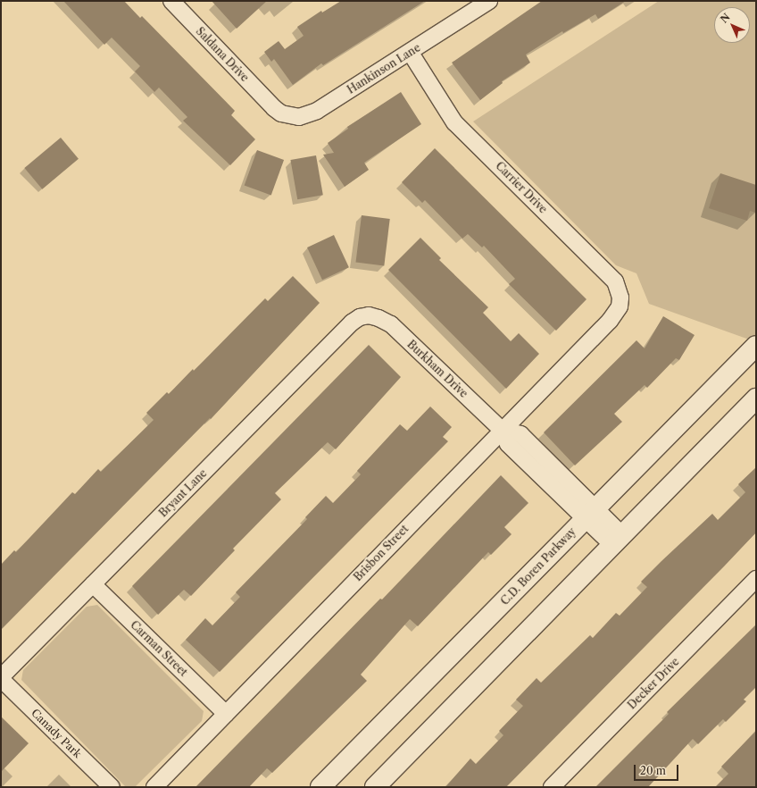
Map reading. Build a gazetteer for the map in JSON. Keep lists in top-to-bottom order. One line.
{"streets":{"street":["Saldana Drive","Hankinson Lane","Carrier Drive","Burkham Drive","Bryant Lane","Brisbon Street","C.D. Boren Parkway","Carman Street","Decker Drive","Canady Park"]},"crossings":[["Saldana Drive","Hankinson Lane"],["Hankinson Lane","Carrier Drive"],["Carrier Drive","Brisbon Street"],["Burkham Drive","Bryant Lane"],["Burkham Drive","Brisbon Street"],["Burkham Drive","C.D. Boren Parkway"],["Bryant Lane","Carman Street"],["Bryant Lane","Canady Park"],["Brisbon Street","Carman Street"]],"scale_bar":"20 m","north":"top left"}
